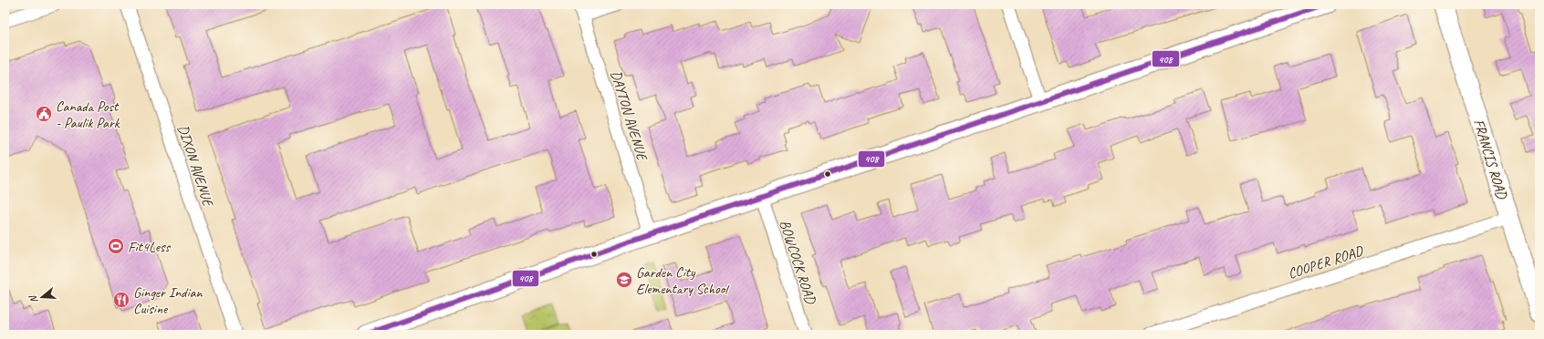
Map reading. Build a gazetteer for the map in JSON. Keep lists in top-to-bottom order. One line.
{"streets":{"street":["DAYTON AVENUE","FRANCIS ROAD","DIXON AVENUE","BOWCOCK ROAD","COOPER ROAD"]},"crossings":[["FRANCIS ROAD","COOPER ROAD"]],"places":{"public building":["Canada Post - Paulik Park"],"sports":["Fit4Less"],"school or university":["Garden City Elementary School"],"restaurant":["Ginger Indian Cuisine"]},"lines":["transit line 408"],"north":"left"}
